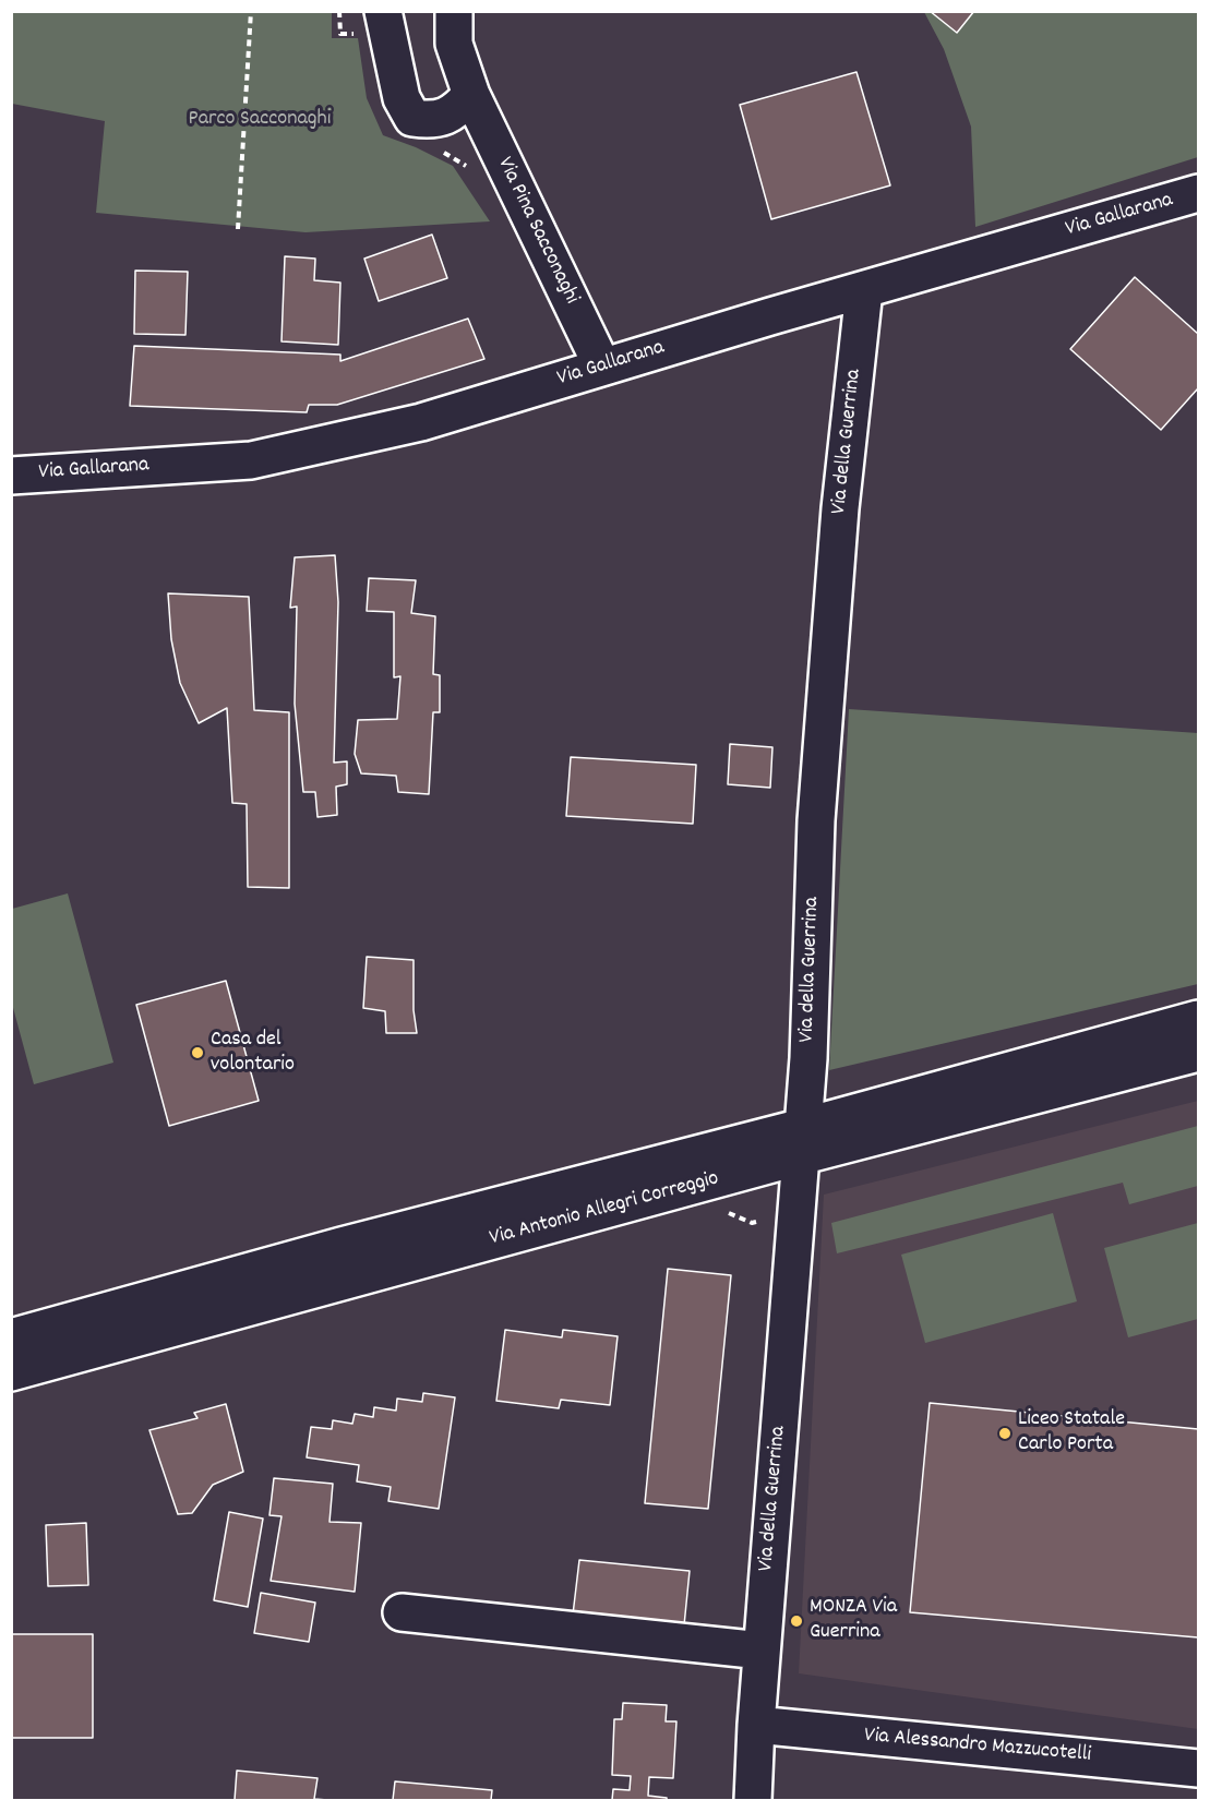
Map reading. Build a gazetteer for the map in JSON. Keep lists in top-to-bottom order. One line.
{"streets":{"street":["Via Gallarana","Via Pina Sacconaghi","Via della Guerrina","Via Antonio Allegri Correggio","Via Alessandro Mazzucotelli"]},"crossings":[["Via Gallarana","Via Pina Sacconaghi"],["Via Gallarana","Via della Guerrina"],["Via della Guerrina","Via Antonio Allegri Correggio"],["Via della Guerrina","Via Alessandro Mazzucotelli"]],"parks":["Parco Sacconaghi"],"places":["Casa del volontario","Liceo Statale Carlo Porta","MONZA Via Guerrina"]}
